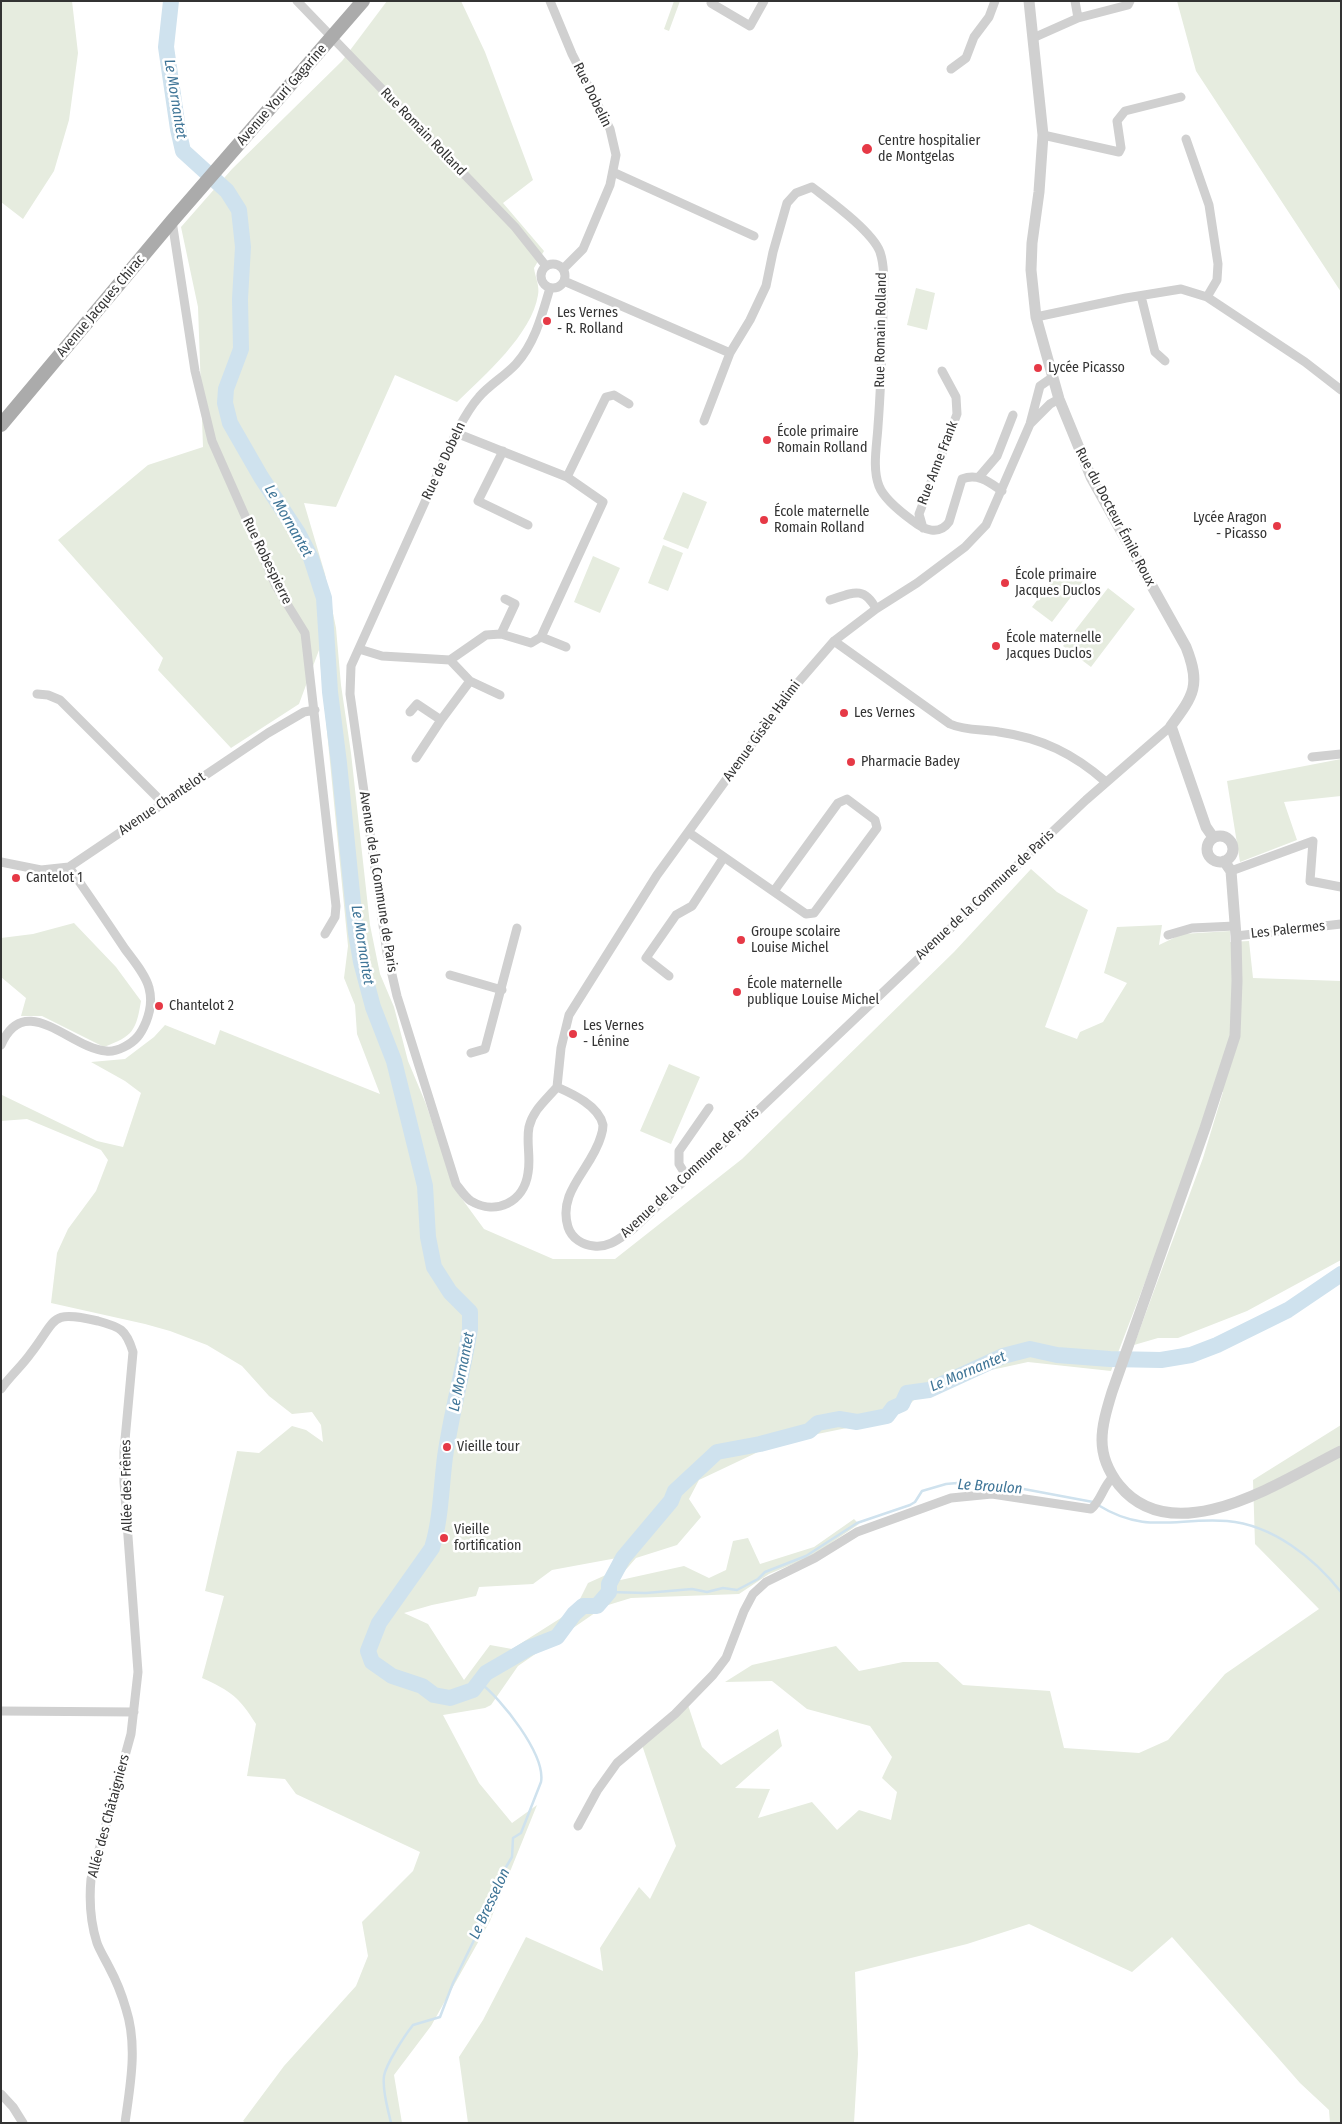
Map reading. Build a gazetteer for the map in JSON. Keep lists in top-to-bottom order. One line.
{"streets":{"main road":["Avenue Youri Gagarine","Avenue Jacques Chirac"],"street":["Rue Dobelin","Rue Romain Rolland","Rue de Dobeln","Rue Anne Frank","Rue du Docteur Émile Roux","Rue Robespierre","Avenue Gisèle Halimi","Avenue Chantelot","Avenue de la Commune de Paris","Les Palermes","Allée des Frênes","Allée des Châtaigniers"]},"crossings":[["Avenue Youri Gagarine","Rue Romain Rolland"],["Avenue Youri Gagarine","Avenue Jacques Chirac"],["Rue Dobelin","Rue Romain Rolland"],["Rue Dobelin","Rue de Dobeln"],["Rue Romain Rolland","Rue de Dobeln"],["Rue Romain Rolland","Rue Anne Frank"],["Avenue Jacques Chirac","Rue Robespierre"],["Rue de Dobeln","Avenue de la Commune de Paris"],["Rue du Docteur Émile Roux","Avenue Gisèle Halimi"],["Rue du Docteur Émile Roux","Avenue de la Commune de Paris"],["Rue Robespierre","Avenue Chantelot"],["Avenue Gisèle Halimi","Avenue de la Commune de Paris"],["Allée des Frênes","Allée des Châtaigniers"]],"water":["Le Mornantet","Le Broulon","Le Bresselon"],"places":["Centre hospitalier de Montgelas","Les Vernes - R. Rolland","Lycée Picasso","École primaire Romain Rolland","École maternelle Romain Rolland","Lycée Aragon - Picasso","École primaire Jacques Duclos","École maternelle Jacques Duclos","Les Vernes","Pharmacie Badey","Cantelot 1","Groupe scolaire Louise Michel","École maternelle publique Louise Michel","Chantelot 2","Les Vernes - Lénine","Vieille tour","Vieille fortification"]}
